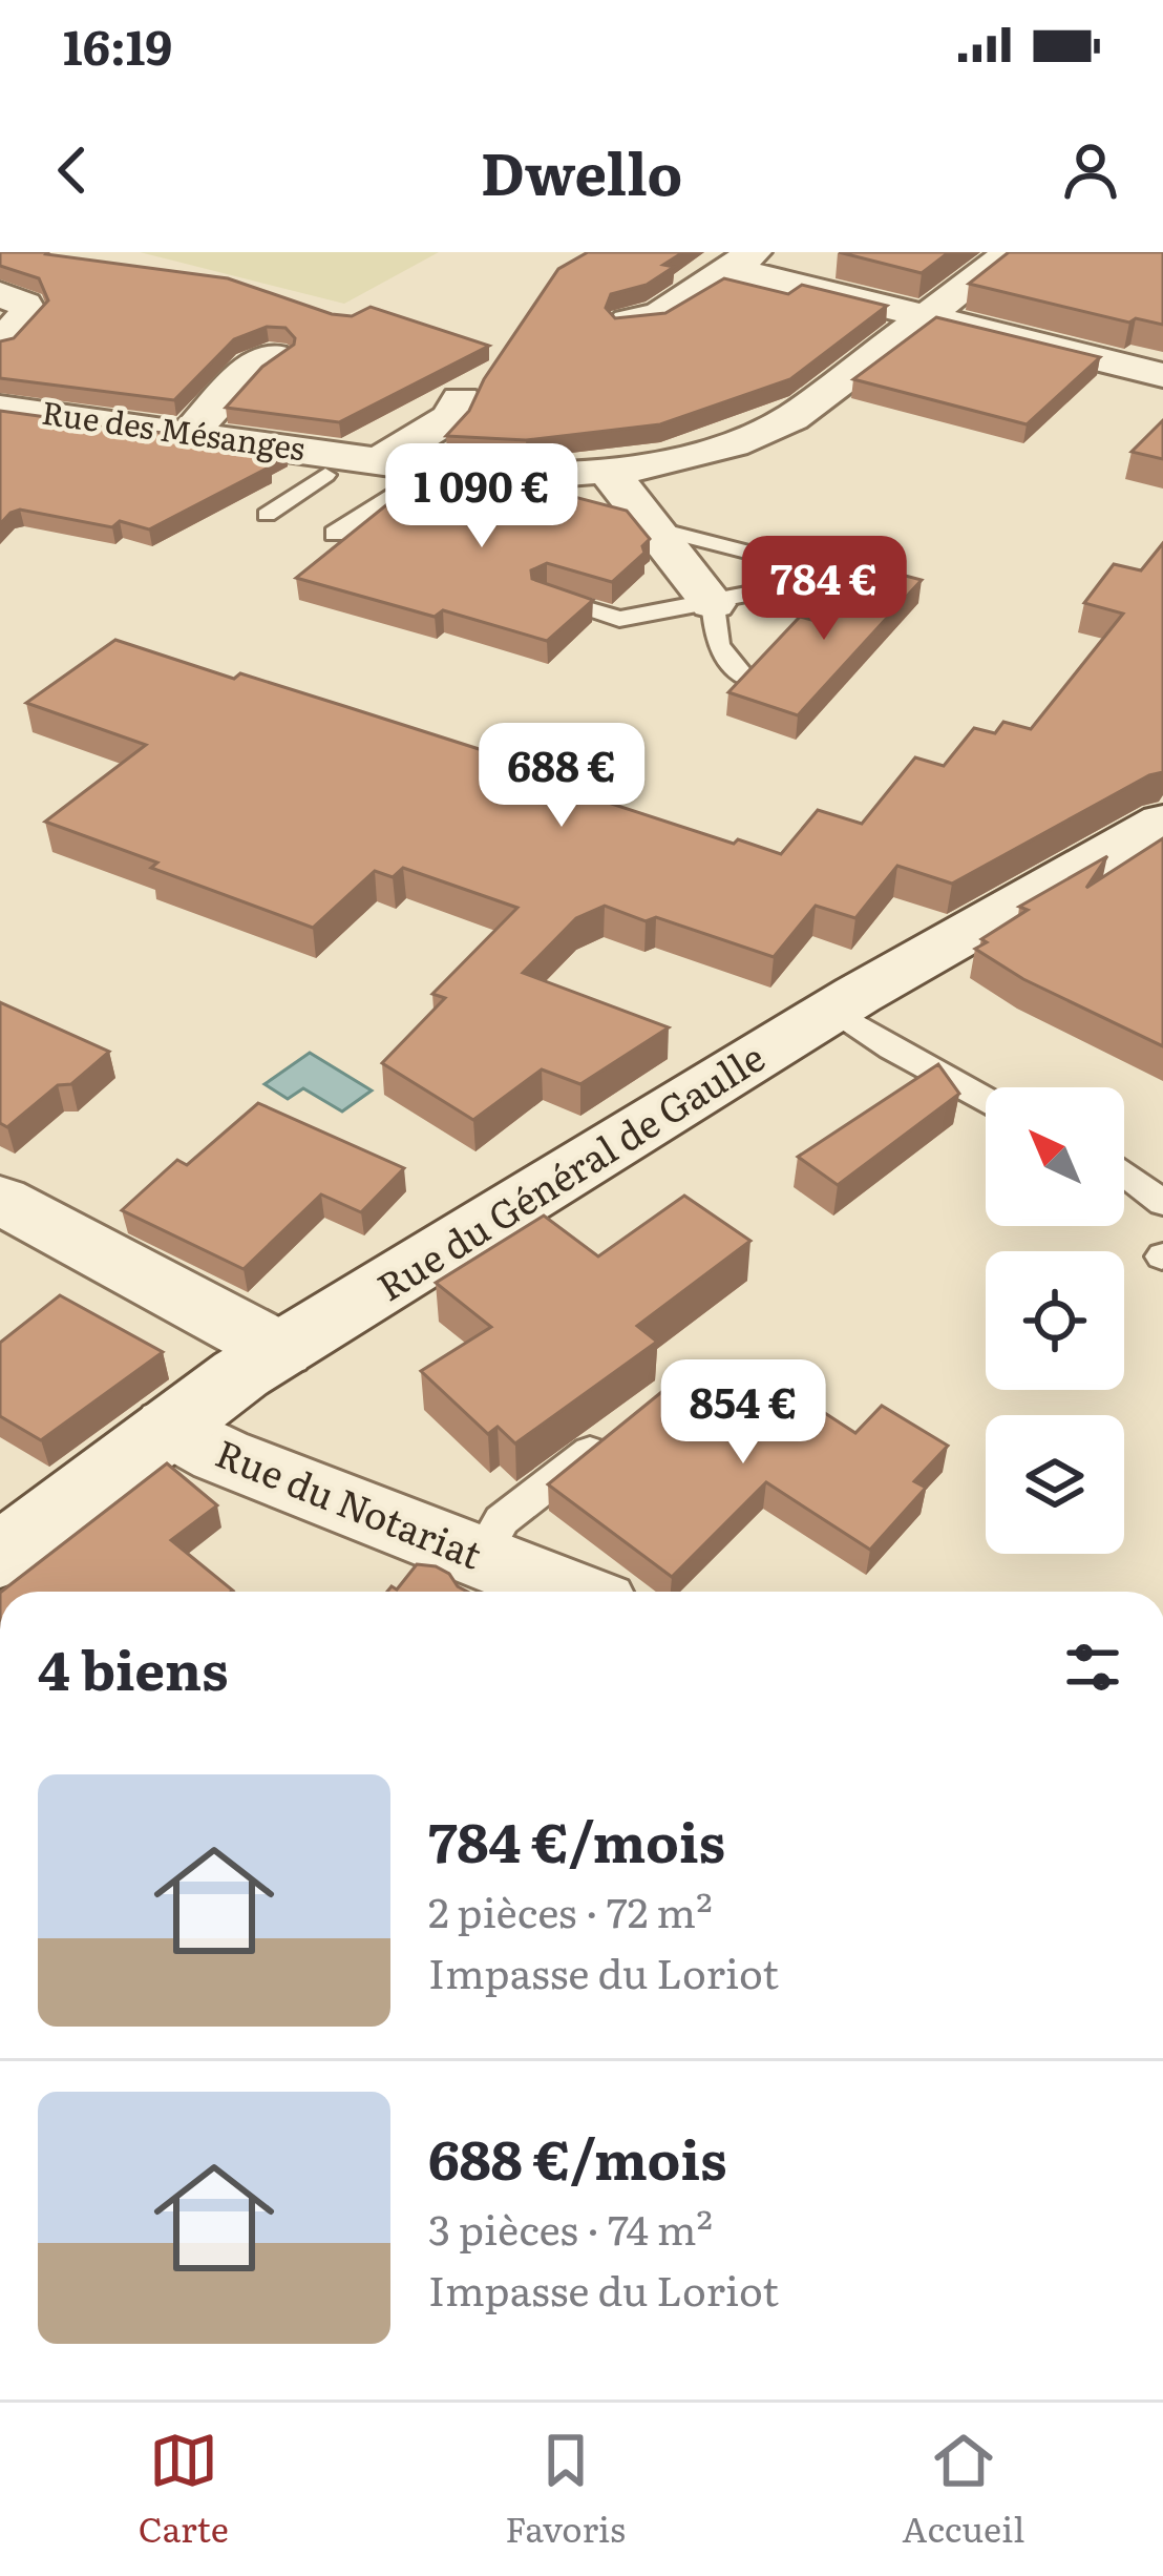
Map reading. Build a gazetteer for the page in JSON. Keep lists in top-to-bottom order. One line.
{"streets":{"street":["Rue des Mésanges","Rue du Général de Gaulle","Rue du Notariat"]},"crossings":[["Rue du Général de Gaulle","Rue du Notariat"]],"north":"top left","page":{"status":"16:19","header":"Dwello","price":["1 090 €","784 €","688 €","854 €"],"heading":"4 biens","list":[{"name":"784 €/mois","note":"2 pièces · 72 m² · Impasse du Loriot"},{"name":"688 €/mois","note":"3 pièces · 74 m² · Impasse du Loriot"}],"tabs":["Carte","Favoris","Accueil"]}}
